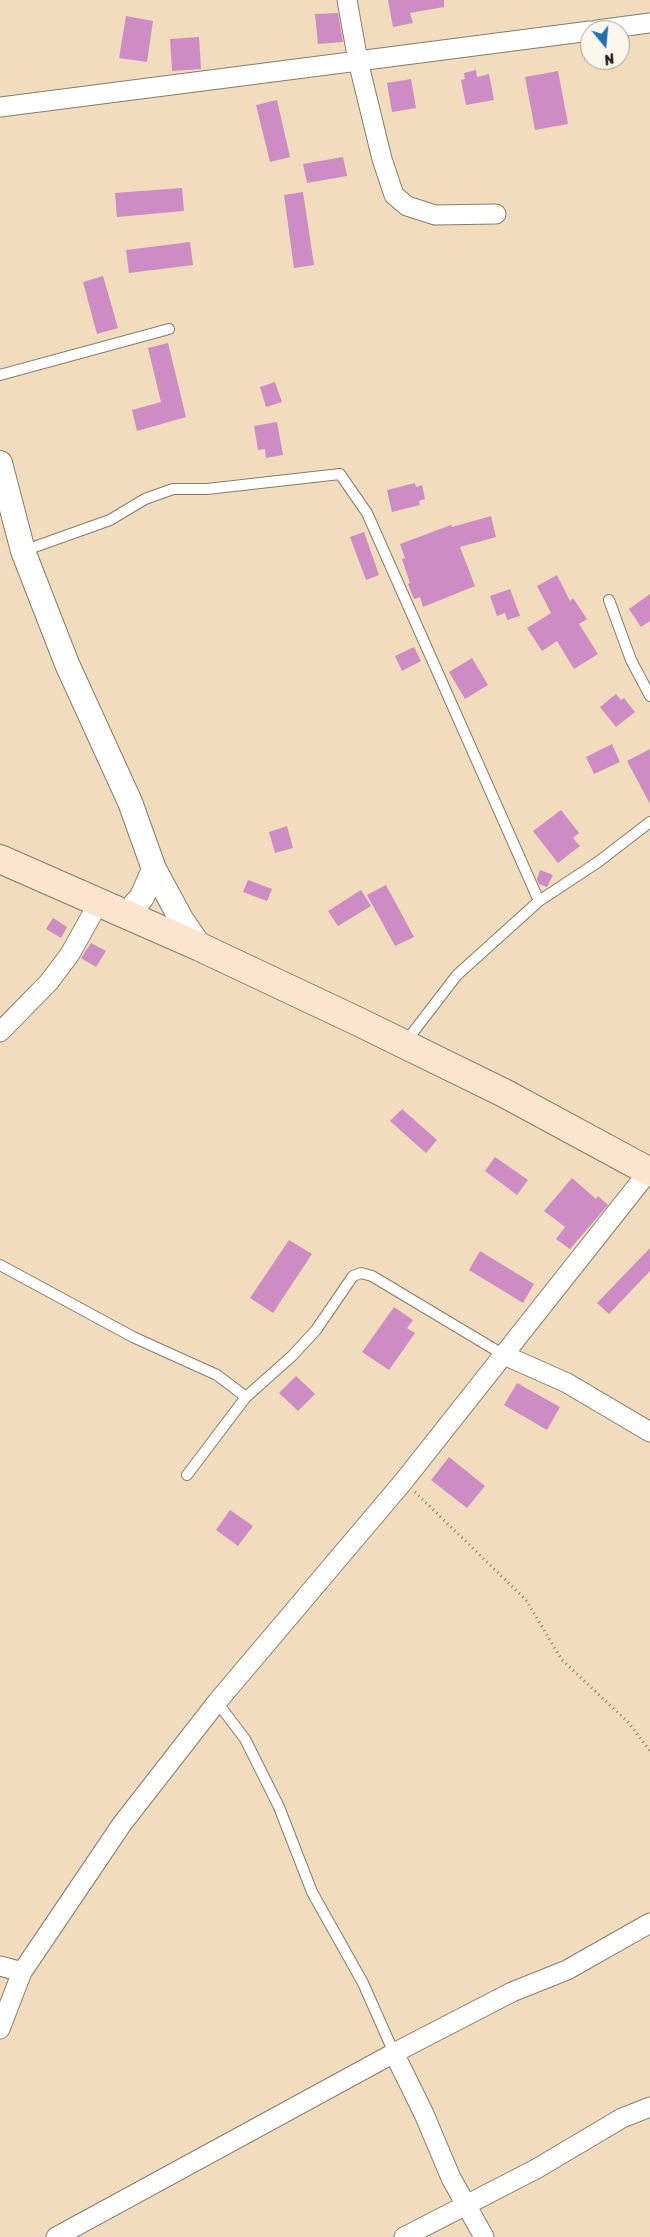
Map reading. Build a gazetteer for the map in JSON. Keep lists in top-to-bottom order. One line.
{"north":"bottom"}
